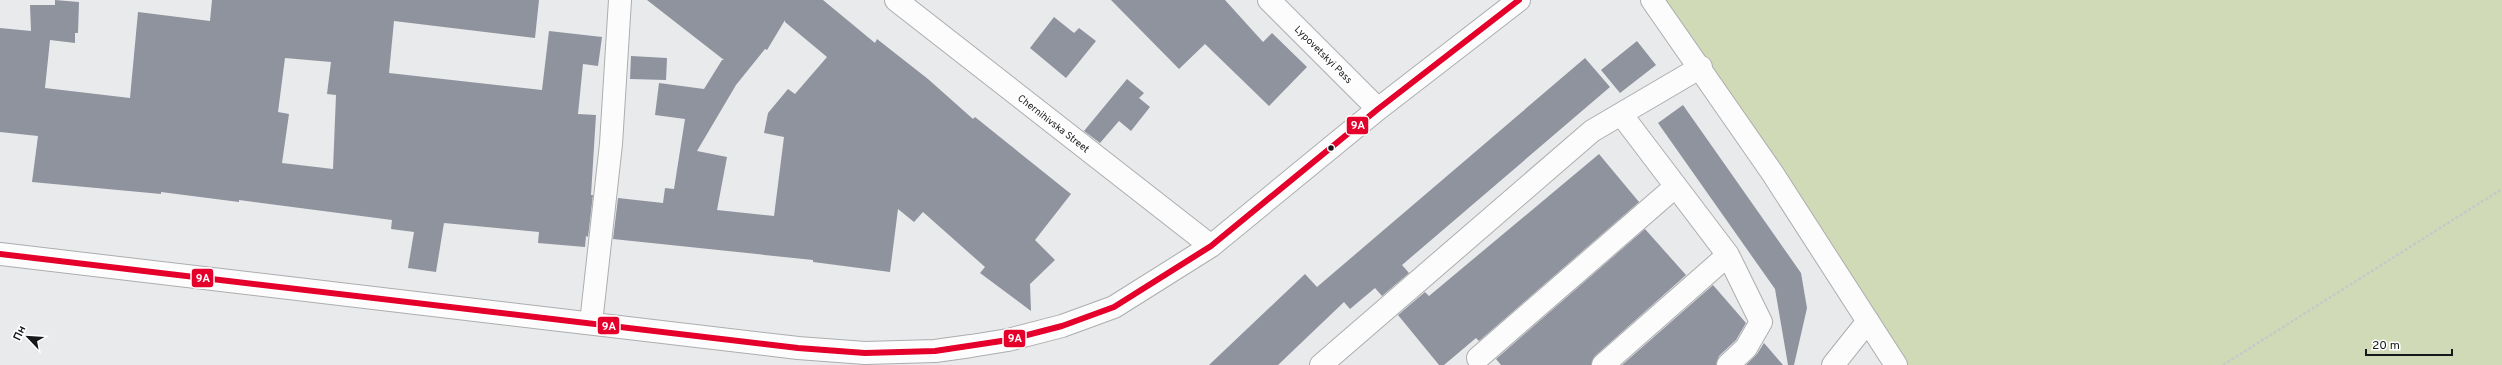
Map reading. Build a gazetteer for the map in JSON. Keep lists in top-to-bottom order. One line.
{"streets":{"street":["Lypovetskyi Pass","Chernihivska Street"]},"lines":["transit line 9А"],"scale_bar":"20 m","north":"top left"}
